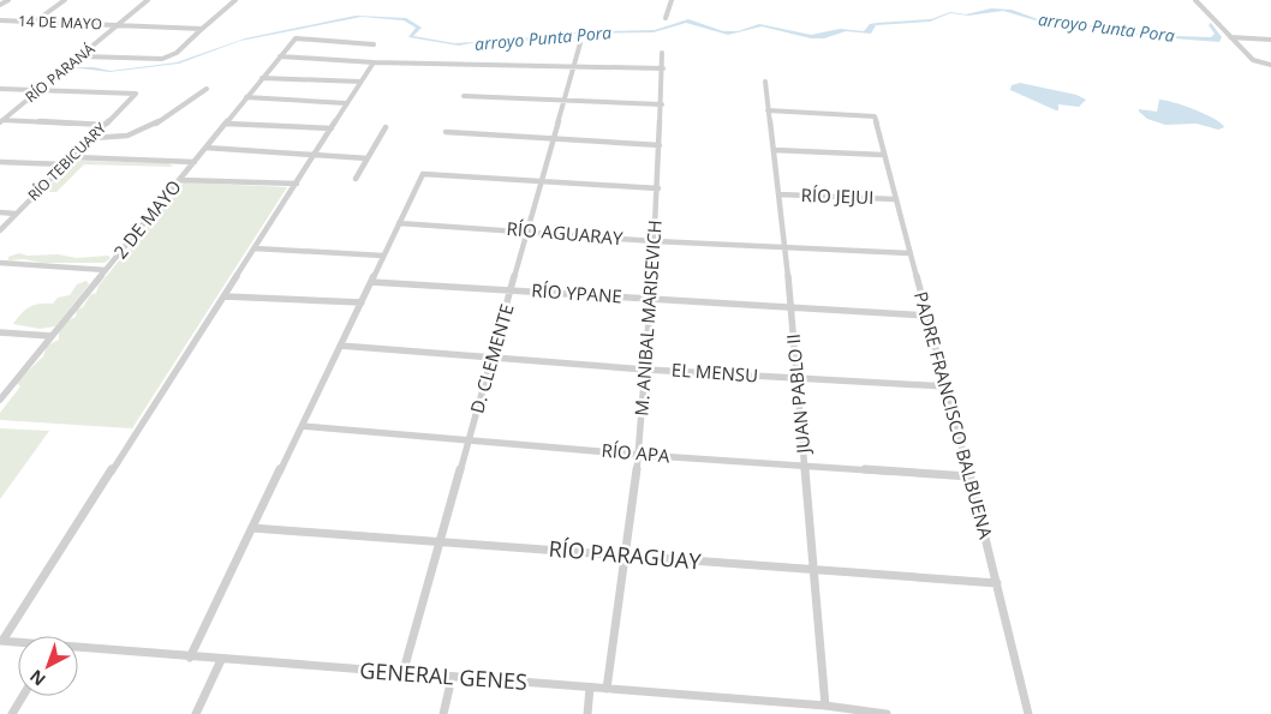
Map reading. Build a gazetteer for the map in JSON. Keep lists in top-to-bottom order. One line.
{"streets":{"street":["14 DE MAYO","RÍO PARANÁ","RÍO TEBICUARY","RÍO JEJUI","2 DE MAYO","RÍO AGUARAY","RÍO YPANE","M. ANIBAL MARISEVICH","D. CLEMENTE","EL MENSU","JUAN PABLO II","PADRE FRANCISCO BALBUENA","RÍO APA","RÍO PARAGUAY","GENERAL GENES"]},"crossings":[["14 DE MAYO","RÍO PARANÁ"],["RÍO PARANÁ","RÍO TEBICUARY"],["RÍO JEJUI","JUAN PABLO II"],["RÍO JEJUI","PADRE FRANCISCO BALBUENA"],["RÍO AGUARAY","M. ANIBAL MARISEVICH"],["RÍO AGUARAY","D. CLEMENTE"],["RÍO AGUARAY","JUAN PABLO II"],["RÍO AGUARAY","PADRE FRANCISCO BALBUENA"],["RÍO YPANE","M. ANIBAL MARISEVICH"],["RÍO YPANE","D. CLEMENTE"],["RÍO YPANE","JUAN PABLO II"],["RÍO YPANE","PADRE FRANCISCO BALBUENA"],["M. ANIBAL MARISEVICH","EL MENSU"],["M. ANIBAL MARISEVICH","RÍO APA"],["M. ANIBAL MARISEVICH","RÍO PARAGUAY"],["M. ANIBAL MARISEVICH","GENERAL GENES"],["D. CLEMENTE","EL MENSU"],["D. CLEMENTE","RÍO APA"],["D. CLEMENTE","RÍO PARAGUAY"],["D. CLEMENTE","GENERAL GENES"],["EL MENSU","JUAN PABLO II"],["EL MENSU","PADRE FRANCISCO BALBUENA"],["JUAN PABLO II","PADRE FRANCISCO BALBUENA"],["JUAN PABLO II","RÍO APA"],["JUAN PABLO II","RÍO PARAGUAY"],["JUAN PABLO II","GENERAL GENES"],["PADRE FRANCISCO BALBUENA","RÍO APA"],["PADRE FRANCISCO BALBUENA","RÍO PARAGUAY"]],"water":["arroyo Punta Pora"],"north":"bottom left"}
